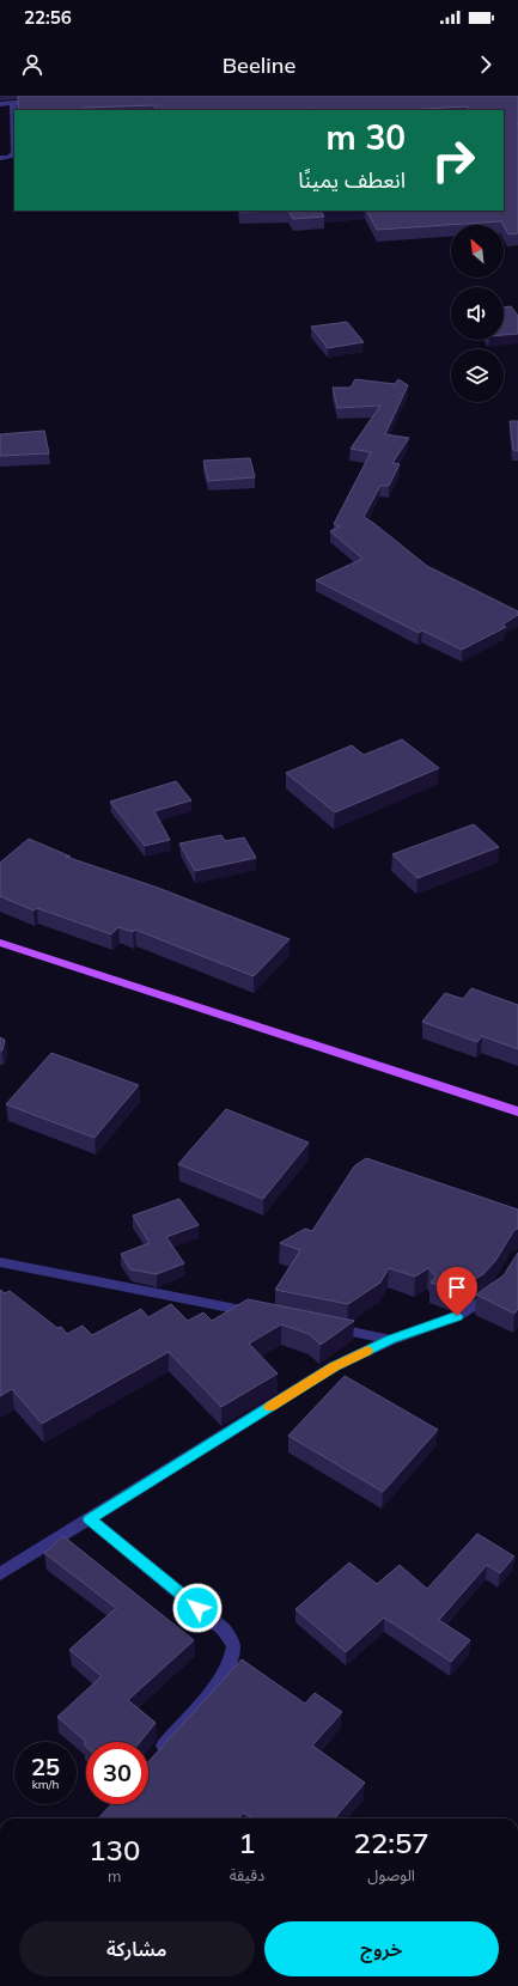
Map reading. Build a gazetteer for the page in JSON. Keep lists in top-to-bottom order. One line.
{"north":"top left","page":{"status":"22:56","header":"Beeline","turn":["30 m","انعطف يمينًا"],"speed":"25 km/h","limit":"30","eta":["22:57","الوصول","1","دقيقة","130","m"],"buttons":["خروج","مشاركة"]}}
